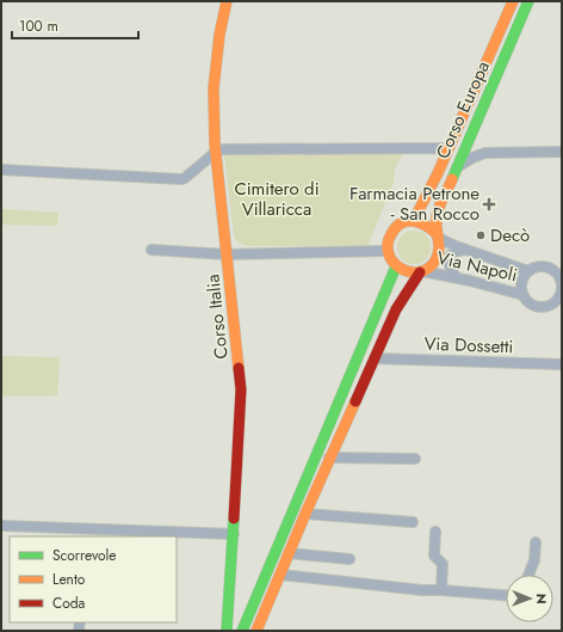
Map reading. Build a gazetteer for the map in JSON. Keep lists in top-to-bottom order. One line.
{"streets":{"main road":["Corso Europa","Corso Italia"],"street":["Via Napoli","Via Dossetti"]},"crossings":[["Corso Europa","Via Napoli"]],"parks":["Cimitero di Villaricca"],"places":{"health":["Farmacia Petrone - San Rocco"],"other":["Decò"]},"legend":["Scorrevole","Lento","Coda"],"scale_bar":"100 m","north":"right"}
